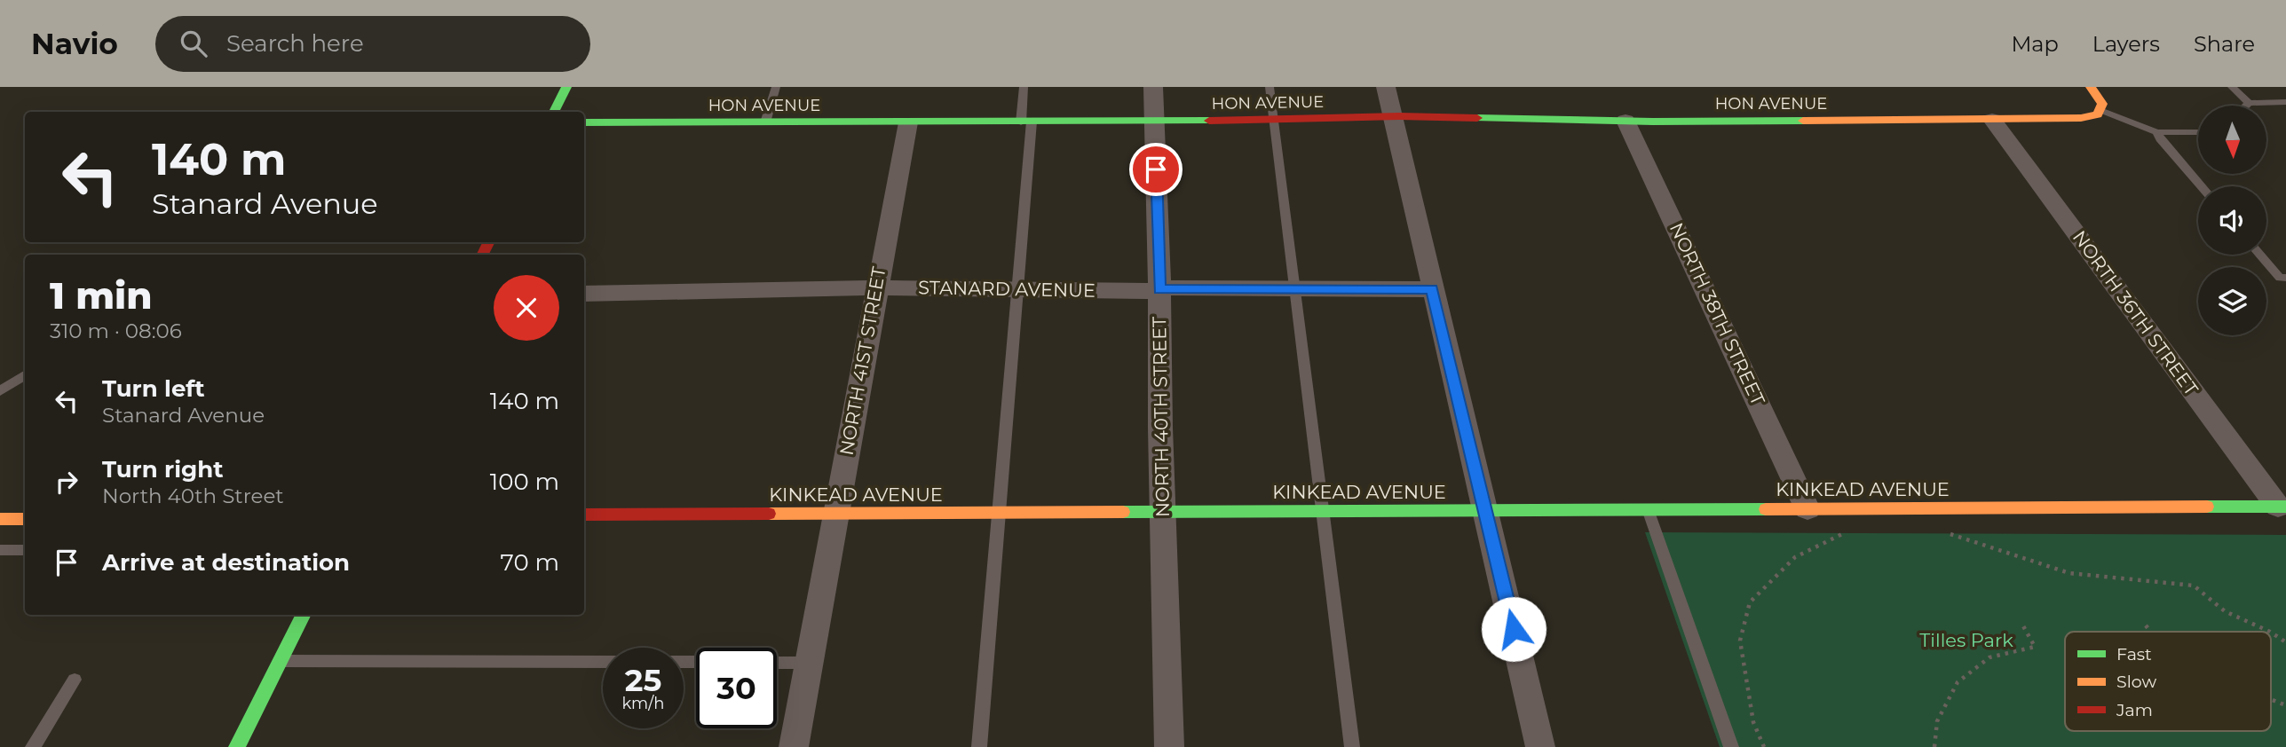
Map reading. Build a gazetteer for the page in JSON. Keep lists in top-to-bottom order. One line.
{"streets":{"street":["HON AVENUE","STANARD AVENUE","NORTH 36TH STREET","NORTH 38TH STREET","NORTH 41ST STREET","NORTH 40TH STREET","KINKEAD AVENUE"]},"crossings":[["HON AVENUE","NORTH 36TH STREET"],["HON AVENUE","NORTH 38TH STREET"],["HON AVENUE","NORTH 41ST STREET"],["HON AVENUE","NORTH 40TH STREET"],["STANARD AVENUE","NORTH 41ST STREET"],["STANARD AVENUE","NORTH 40TH STREET"],["NORTH 36TH STREET","KINKEAD AVENUE"],["NORTH 38TH STREET","KINKEAD AVENUE"],["NORTH 41ST STREET","KINKEAD AVENUE"],["NORTH 40TH STREET","KINKEAD AVENUE"]],"parks":["Tilles Park"],"legend":["Fast","Slow","Jam"],"north":"bottom","page":{"header":"Navio","search":"Search here","nav":["Map","Layers","Share"],"turn":["140 m","Stanard Avenue"],"heading":["1 min","310 m · 08:06"],"list":[{"name":"Turn left","note":"Stanard Avenue","value":"140 m"},{"name":"Turn right","note":"North 40th Street","value":"100 m"},{"name":"Arrive at destination","value":"70 m"}],"speed":"25 km/h","limit":"30"}}
